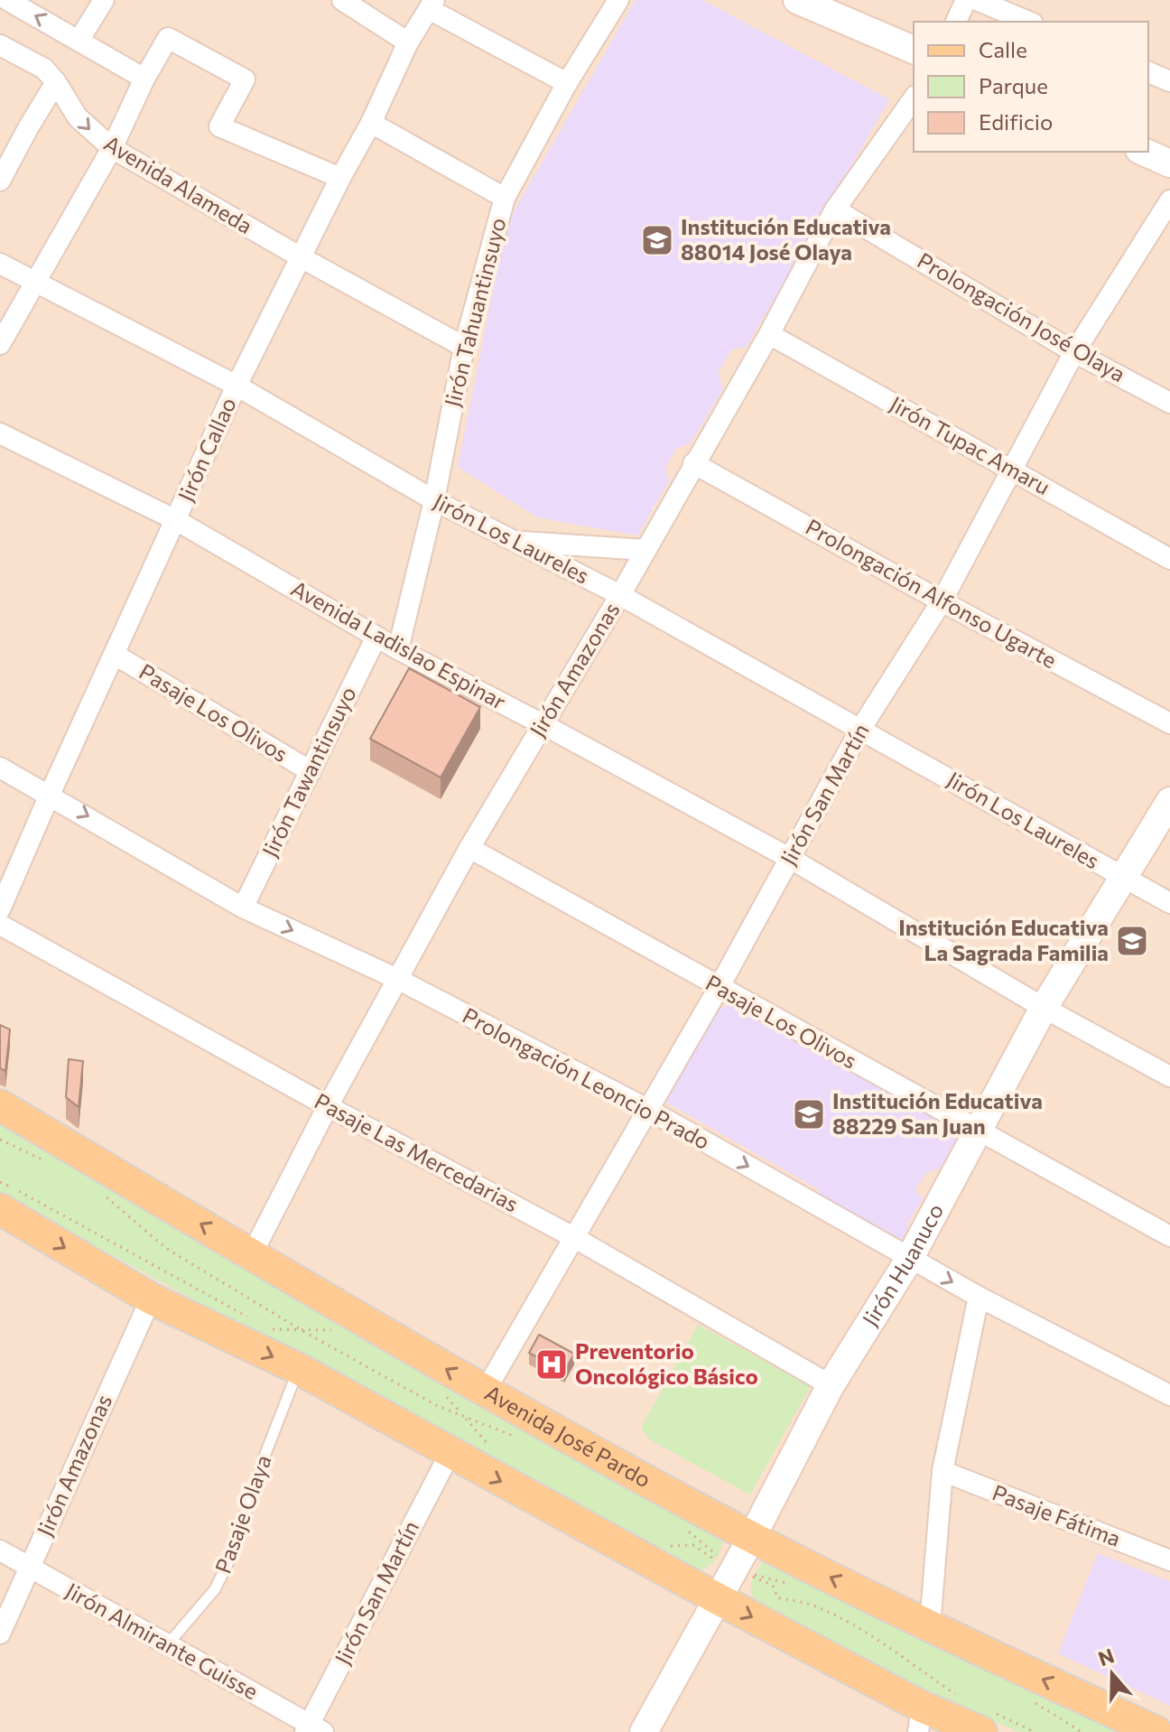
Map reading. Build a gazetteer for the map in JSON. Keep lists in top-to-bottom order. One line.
{"streets":{"main road":["Jirón Huanuco","Avenida José Pardo"],"street":["Avenida Alameda","Jirón Tahuantinsuyo","Prolongación José Olaya","Jirón Tupac Amaru","Jirón Callao","Jirón Los Laureles","Prolongación Alfonso Ugarte","Avenida Ladislao Espinar","Jirón Amazonas","Pasaje Los Olivos","Jirón Tawantinsuyo","Jirón San Martín","Prolongación Leoncio Prado","Pasaje Las Mercedarias","Pasaje Fátima","Jirón Almirante Guisse"],"lane":["Pasaje Olaya"]},"crossings":[["Avenida Alameda","Jirón Tahuantinsuyo"],["Avenida Alameda","Jirón Callao"],["Jirón Tahuantinsuyo","Jirón Los Laureles"],["Jirón Tahuantinsuyo","Avenida Ladislao Espinar"],["Prolongación José Olaya","Jirón Amazonas"],["Prolongación José Olaya","Jirón San Martín"],["Jirón Tupac Amaru","Jirón Amazonas"],["Jirón Tupac Amaru","Jirón San Martín"],["Jirón Callao","Jirón Los Laureles"],["Jirón Callao","Avenida Ladislao Espinar"],["Jirón Callao","Pasaje Los Olivos"],["Jirón Callao","Prolongación Leoncio Prado"],["Jirón Los Laureles","Jirón Amazonas"],["Jirón Los Laureles","Jirón San Martín"],["Jirón Los Laureles","Jirón Huanuco"],["Prolongación Alfonso Ugarte","Jirón Amazonas"],["Prolongación Alfonso Ugarte","Jirón San Martín"],["Avenida Ladislao Espinar","Jirón Amazonas"],["Avenida Ladislao Espinar","Jirón Tawantinsuyo"],["Avenida Ladislao Espinar","Jirón San Martín"],["Avenida Ladislao Espinar","Jirón Huanuco"],["Jirón Amazonas","Pasaje Los Olivos"],["Jirón Amazonas","Prolongación Leoncio Prado"],["Jirón Amazonas","Pasaje Las Mercedarias"],["Jirón Amazonas","Avenida José Pardo"],["Jirón Amazonas","Jirón Almirante Guisse"],["Pasaje Los Olivos","Jirón Tawantinsuyo"],["Pasaje Los Olivos","Jirón San Martín"],["Pasaje Los Olivos","Jirón Huanuco"],["Jirón Tawantinsuyo","Prolongación Leoncio Prado"],["Jirón San Martín","Prolongación Leoncio Prado"],["Jirón San Martín","Pasaje Las Mercedarias"],["Jirón San Martín","Avenida José Pardo"],["Jirón San Martín","Jirón Almirante Guisse"],["Prolongación Leoncio Prado","Jirón Huanuco"],["Pasaje Las Mercedarias","Jirón Huanuco"],["Jirón Huanuco","Avenida José Pardo"],["Pasaje Olaya","Jirón Almirante Guisse"]],"one_way":["Prolongación Leoncio Prado"],"places":{"school or university":["Institución Educativa 88014 José Olaya","Institución Educativa La Sagrada Familia","Institución Educativa 88229 San Juan"],"hospital":["Preventorio Oncológico Básico"]},"legend":["Calle","Parque","Edificio"],"north":"top"}
